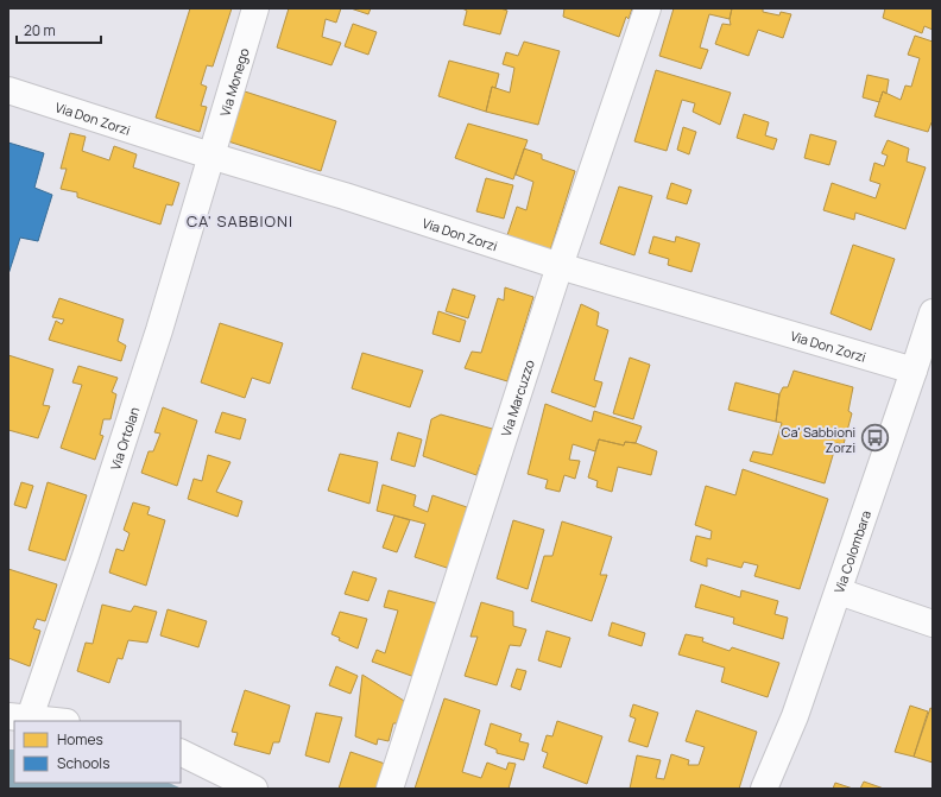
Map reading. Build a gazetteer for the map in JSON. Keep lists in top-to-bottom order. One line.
{"streets":{"street":["Via Monego","Via Don Zorzi","Via Marcuzzo","Via Ortolan","Via Colombara"]},"crossings":[["Via Monego","Via Don Zorzi"],["Via Monego","Via Ortolan"],["Via Don Zorzi","Via Marcuzzo"],["Via Don Zorzi","Via Ortolan"],["Via Don Zorzi","Via Colombara"]],"districts":["CA' SABBIONI"],"places":{"bus stop":["Ca' Sabbioni Zorzi"]},"legend":["Homes","Schools"],"scale_bar":"20 m"}
